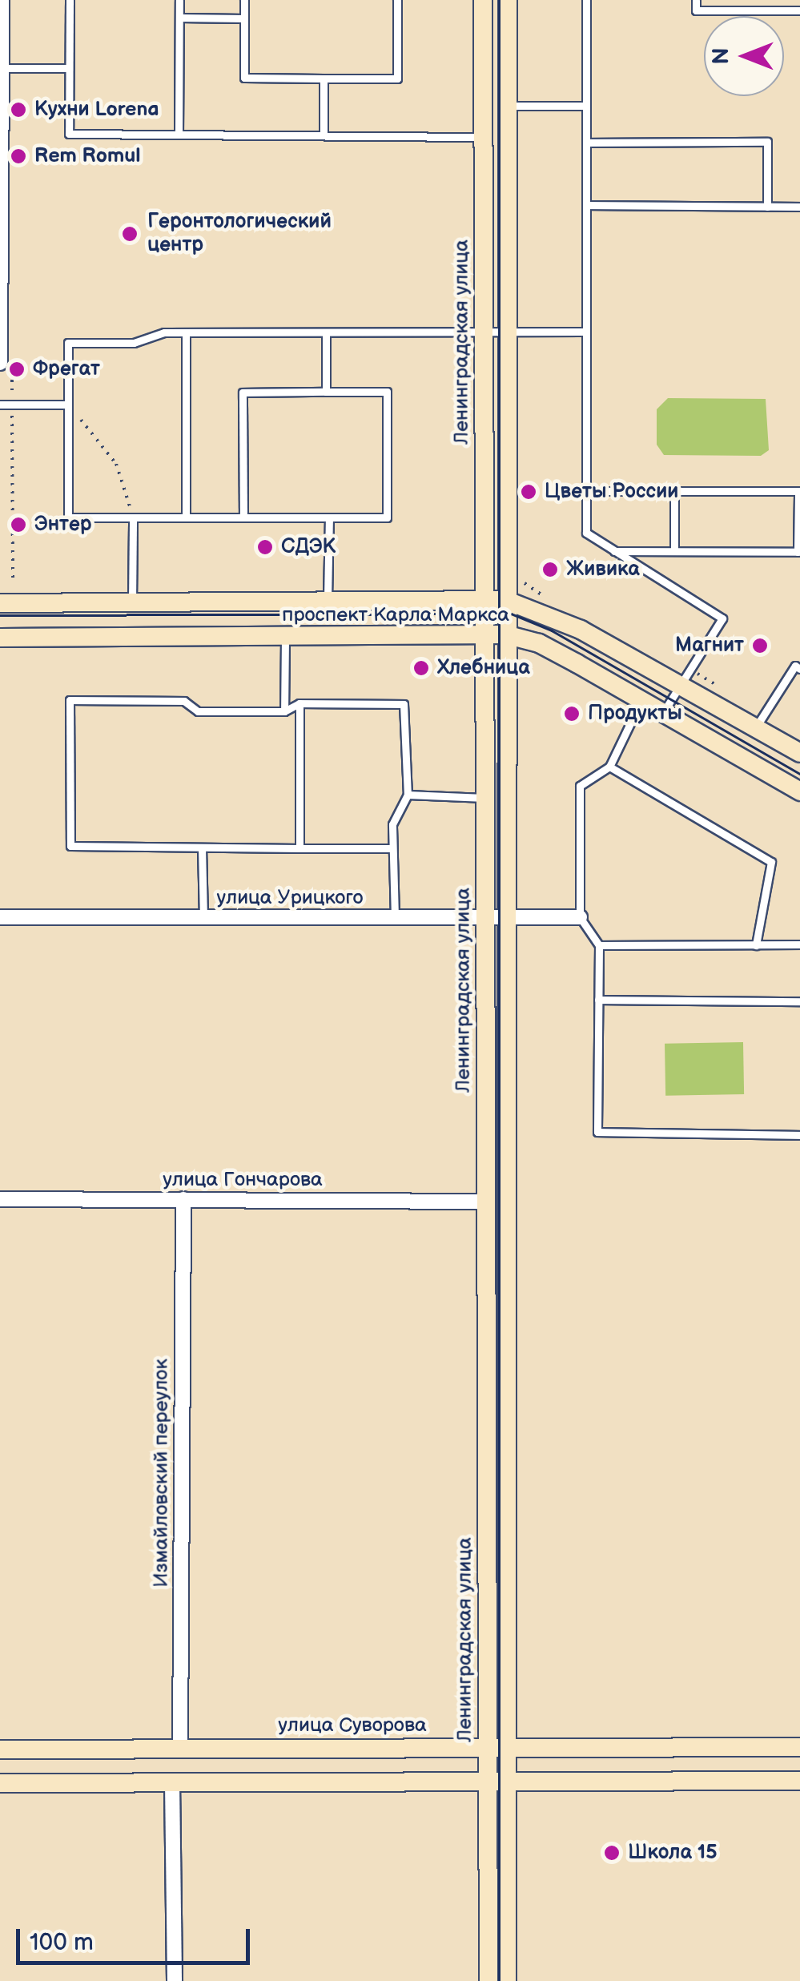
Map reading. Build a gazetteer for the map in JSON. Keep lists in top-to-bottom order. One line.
{"streets":{"main road":["Ленинградская улица","проспект Карла Маркса","улица Суворова"],"street":["улица Урицкого","улица Гончарова","Измайловский переулок"]},"crossings":[["Ленинградская улица","проспект Карла Маркса"],["Ленинградская улица","улица Урицкого"],["Ленинградская улица","улица Гончарова"],["Ленинградская улица","улица Суворова"],["улица Гончарова","Измайловский переулок"],["Измайловский переулок","улица Суворова"]],"places":["Кухни Lorena","Rem Romul","Геронтологический центр","Фрегат","Цветы России","Энтер","СДЭК","Живика","Магнит","Хлебница","Продукты","Школа 15"],"scale_bar":"100 m","north":"left"}
